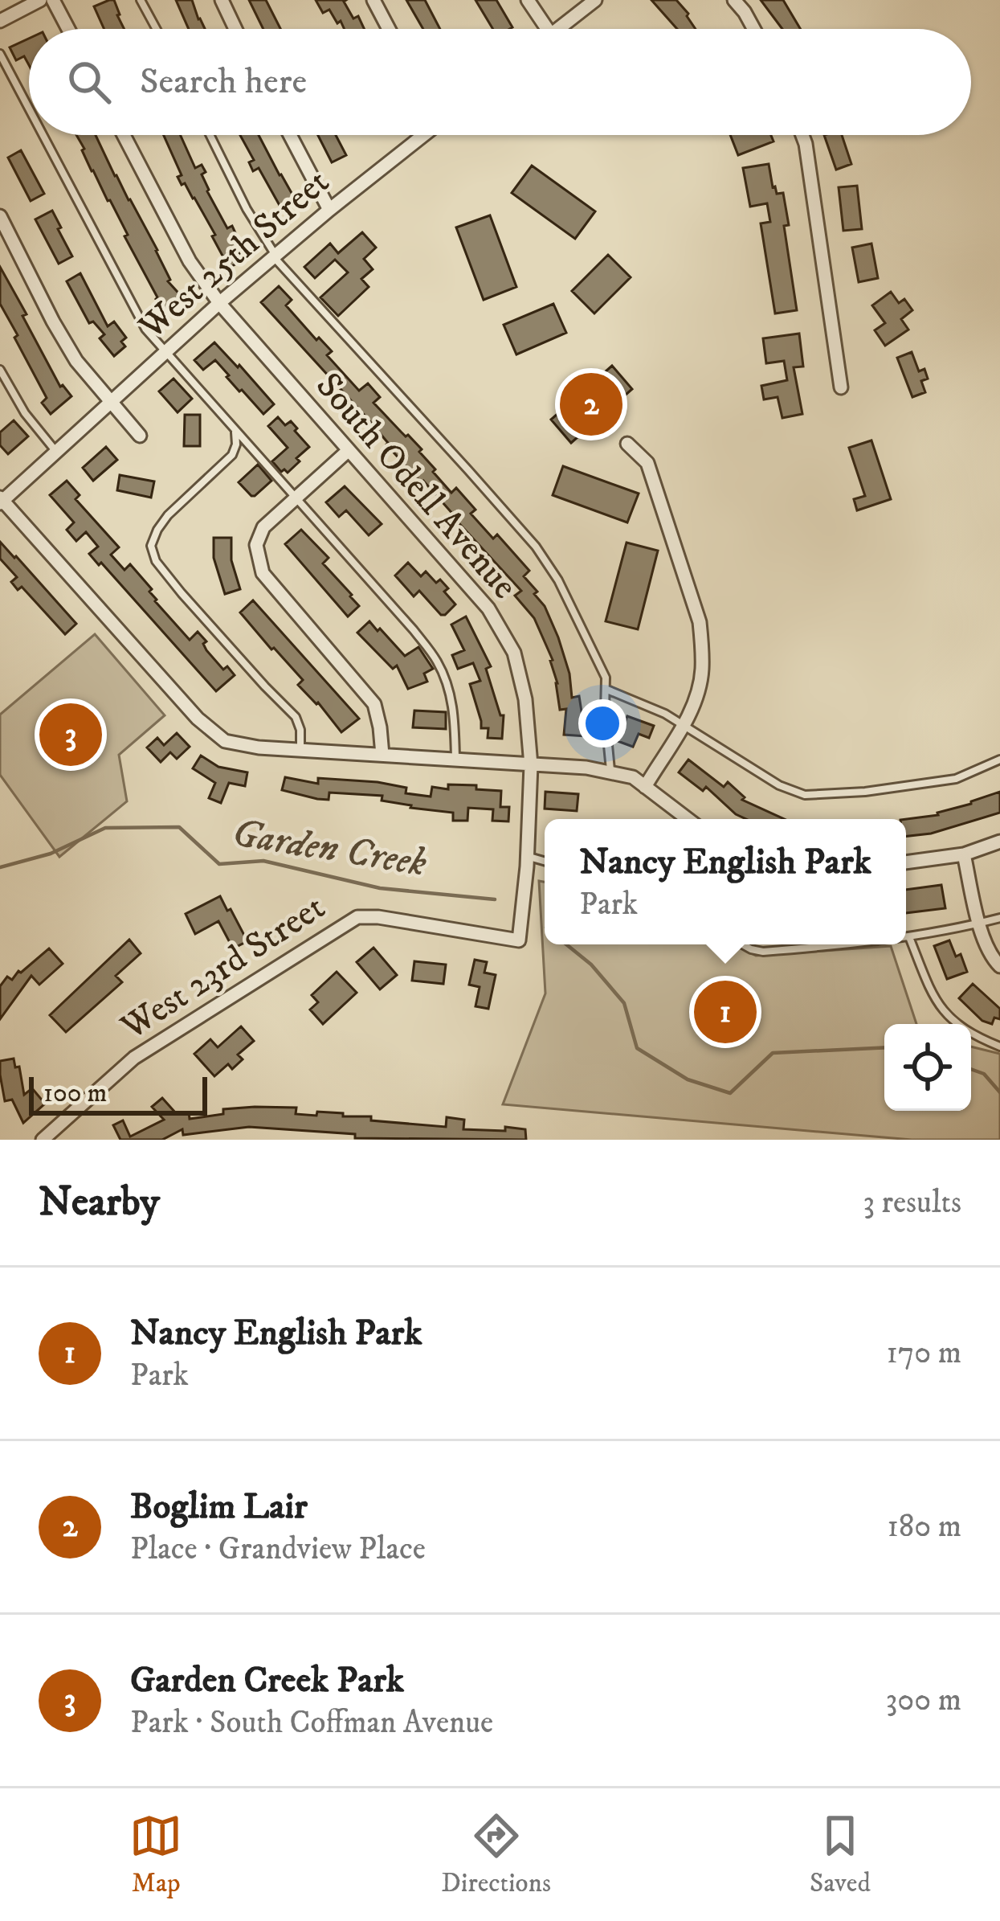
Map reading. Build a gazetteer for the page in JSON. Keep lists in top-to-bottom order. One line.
{"streets":{"street":["West 25th Street","South Odell Avenue","West 23rd Street"]},"crossings":[["West 25th Street","South Odell Avenue"],["South Odell Avenue","West 23rd Street"]],"water":["Garden Creek"],"scale_bar":"100 m","page":{"search":"Search here","pins":["2","3","1"],"popup":["Nancy English Park","Park"],"scale":"100 m","heading":["Nearby","3 results"],"list":[{"mark":"1","name":"Nancy English Park","note":"Park","value":"170 m"},{"mark":"2","name":"Boglim Lair","note":"Place · Grandview Place","value":"180 m"},{"mark":"3","name":"Garden Creek Park","note":"Park · South Coffman Avenue","value":"300 m"}],"nav":["Map","Directions","Saved"]}}
